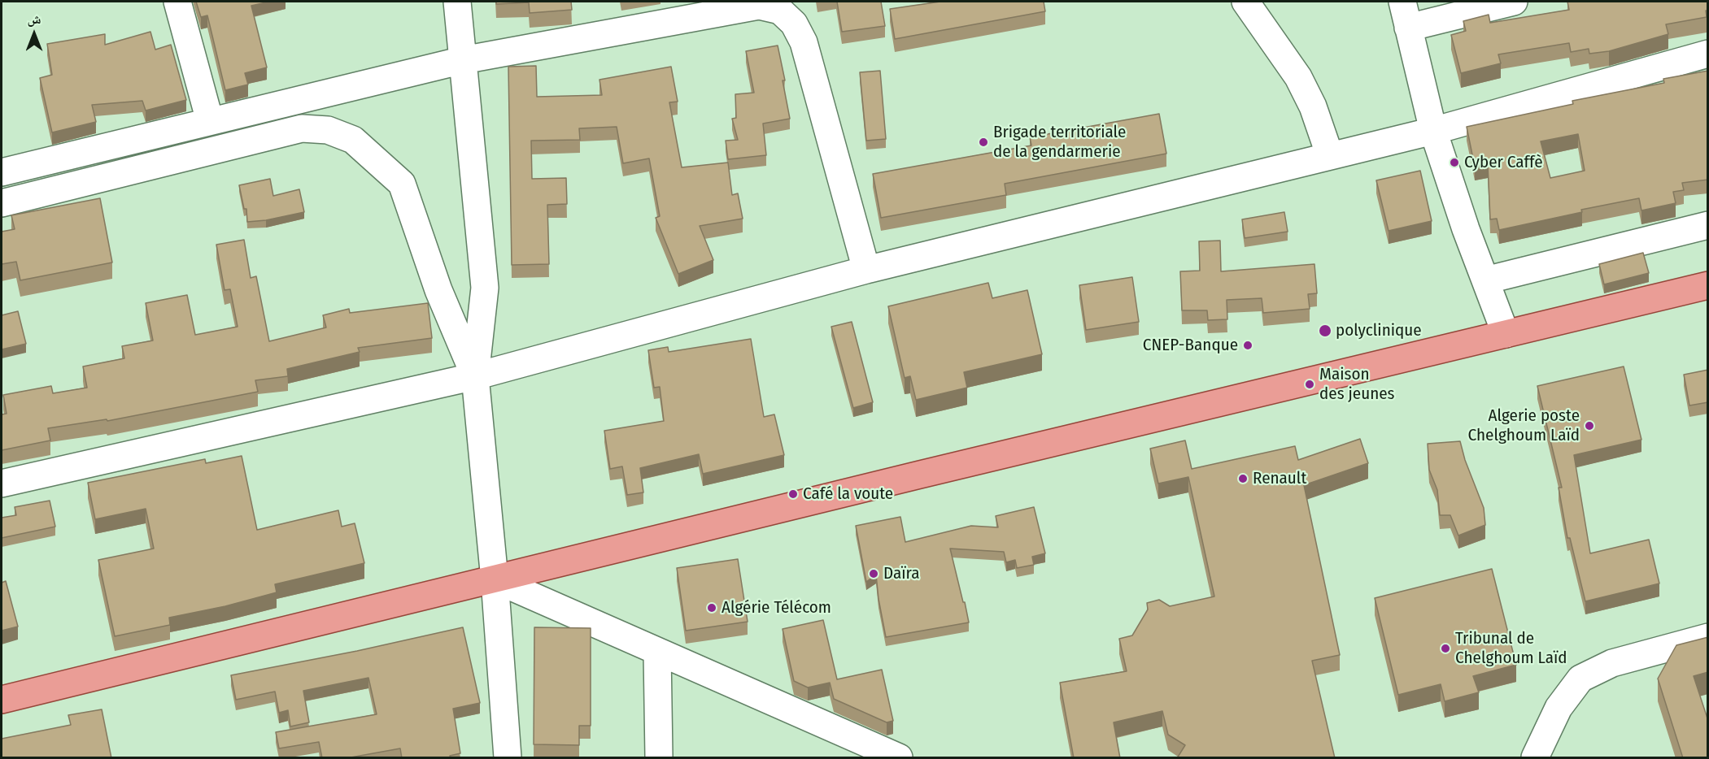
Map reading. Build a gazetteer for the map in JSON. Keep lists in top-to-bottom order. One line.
{"places":["Brigade territoriale de la gendarmerie","Cyber Caffè","polyclinique","CNEP-Banque","Maison des jeunes","Algerie poste Chelghoum Laïd","Renault","Café la voute","Daïra","Algérie Télécom","Tribunal de Chelghoum Laïd"],"north":"top"}
